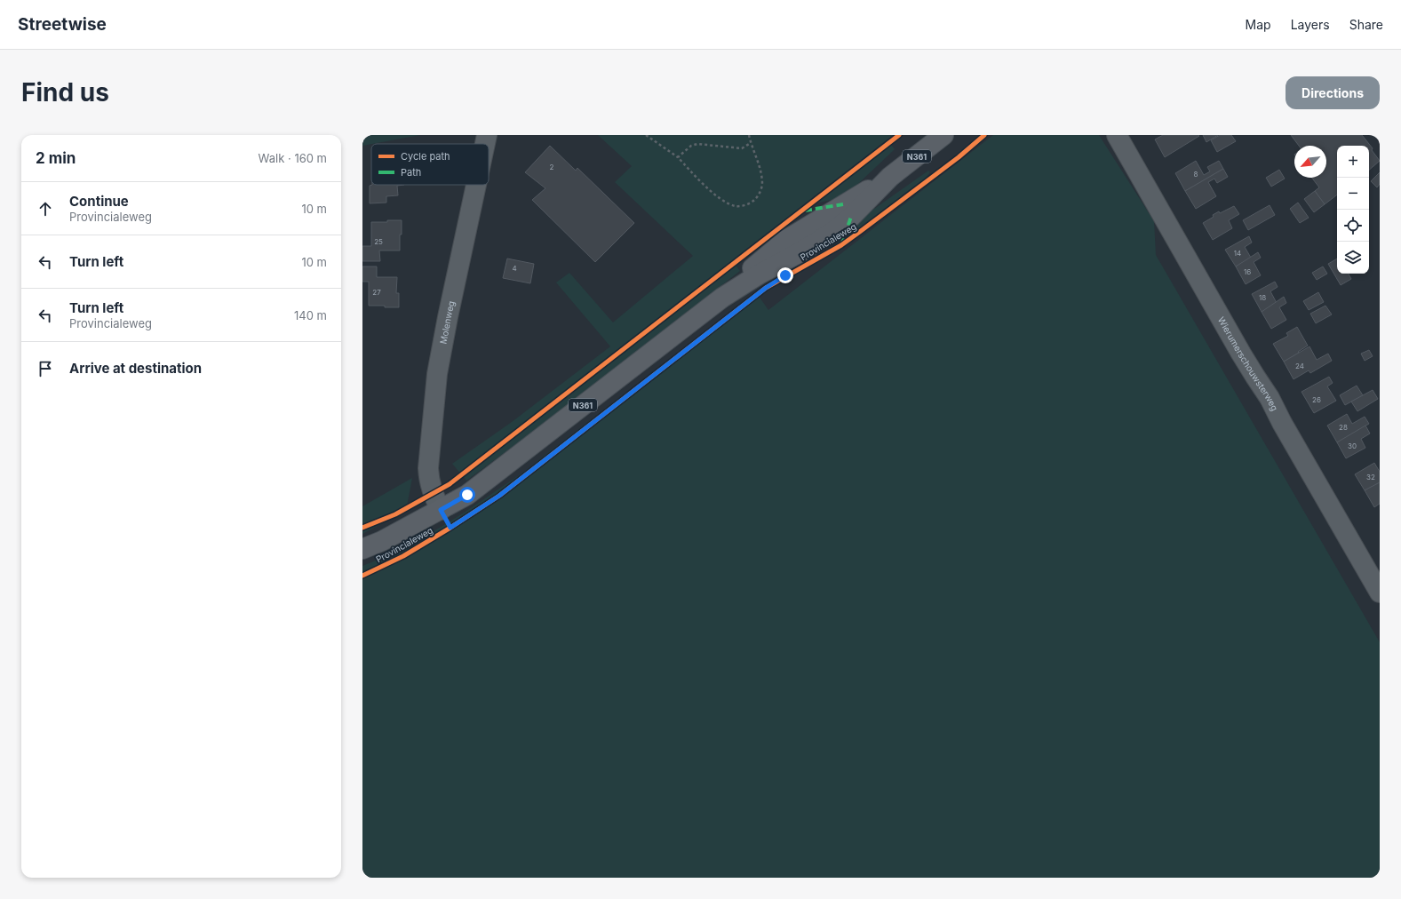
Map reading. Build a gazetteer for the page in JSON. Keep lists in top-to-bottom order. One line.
{"streets":{"main road":["N361","Provincialeweg"],"street":["Molenweg","Wierumerschouwsterweg"]},"crossings":[["Provincialeweg","Molenweg"]],"house_numbers":["2","8","25","14","4","16","27","18","24","26","28","30","32"],"legend":["Cycle path","Path"],"north":"bottom left","page":{"header":"Streetwise","nav":["Map","Layers","Share"],"buttons":"Directions","title":"Find us","heading":["2 min","Walk · 160 m"],"map_buttons":["+","−"],"list":[["Continue","Provincialeweg","10 m"],["Turn left","10 m"],["Turn left","Provincialeweg","140 m"],"Arrive at destination"]}}
